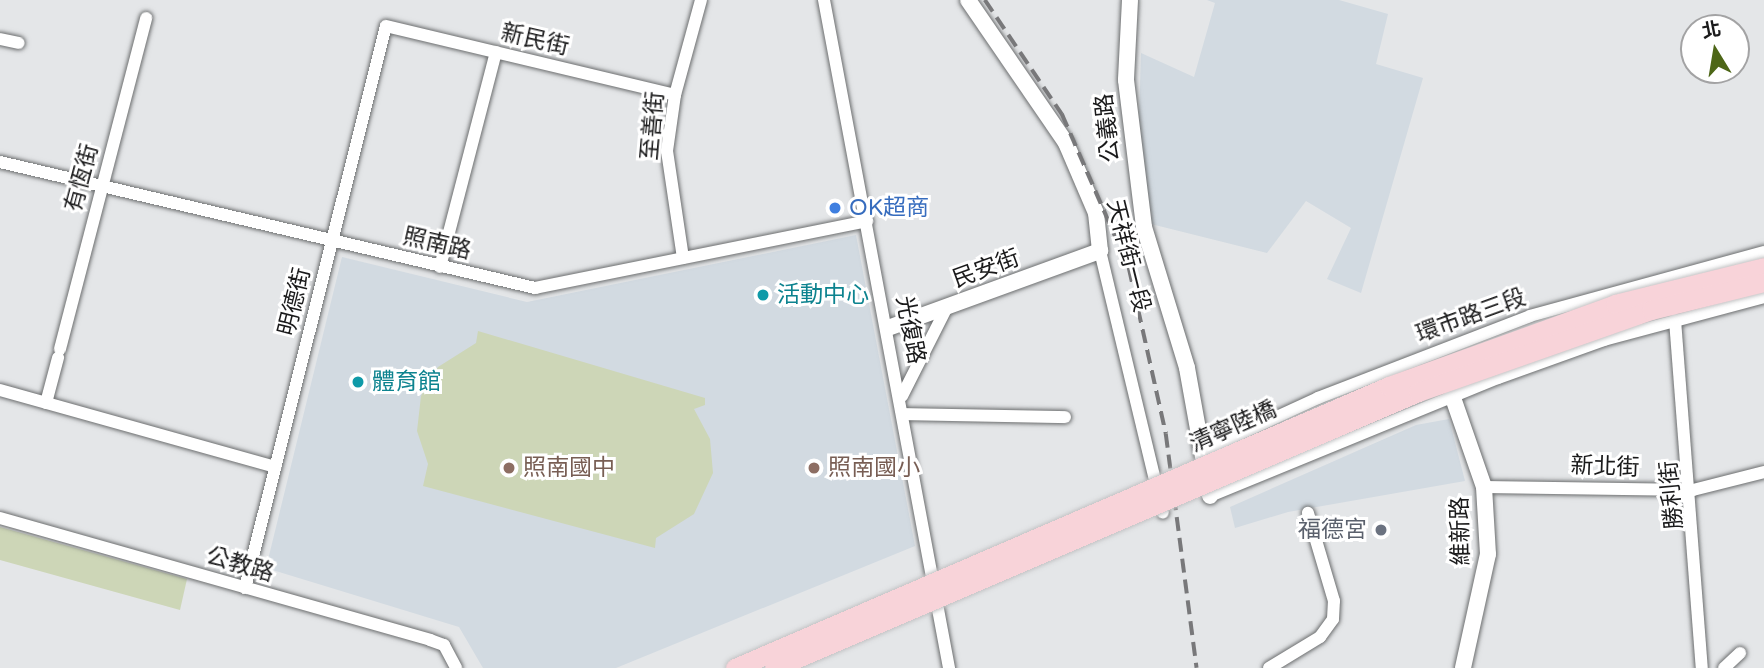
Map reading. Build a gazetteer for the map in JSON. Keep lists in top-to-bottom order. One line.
{"streets":{"main road":["清寧陸橋"],"street":["新民街","至善街","公義路","有恆街","照南路","天祥街一段","民安街","明德街","環市路三段","光復路","新北街","勝利街","維新路","公教路"]},"crossings":[["新民街","至善街"],["新民街","明德街"],["至善街","照南路"],["公義路","環市路三段"],["有恆街","照南路"],["照南路","明德街"],["照南路","光復路"],["天祥街一段","民安街"],["民安街","光復路"],["明德街","公教路"],["新北街","勝利街"],["新北街","維新路"]],"places":["OK超商","活動中心","體育館","照南國中","照南國小","福德宮"],"north":"top"}
